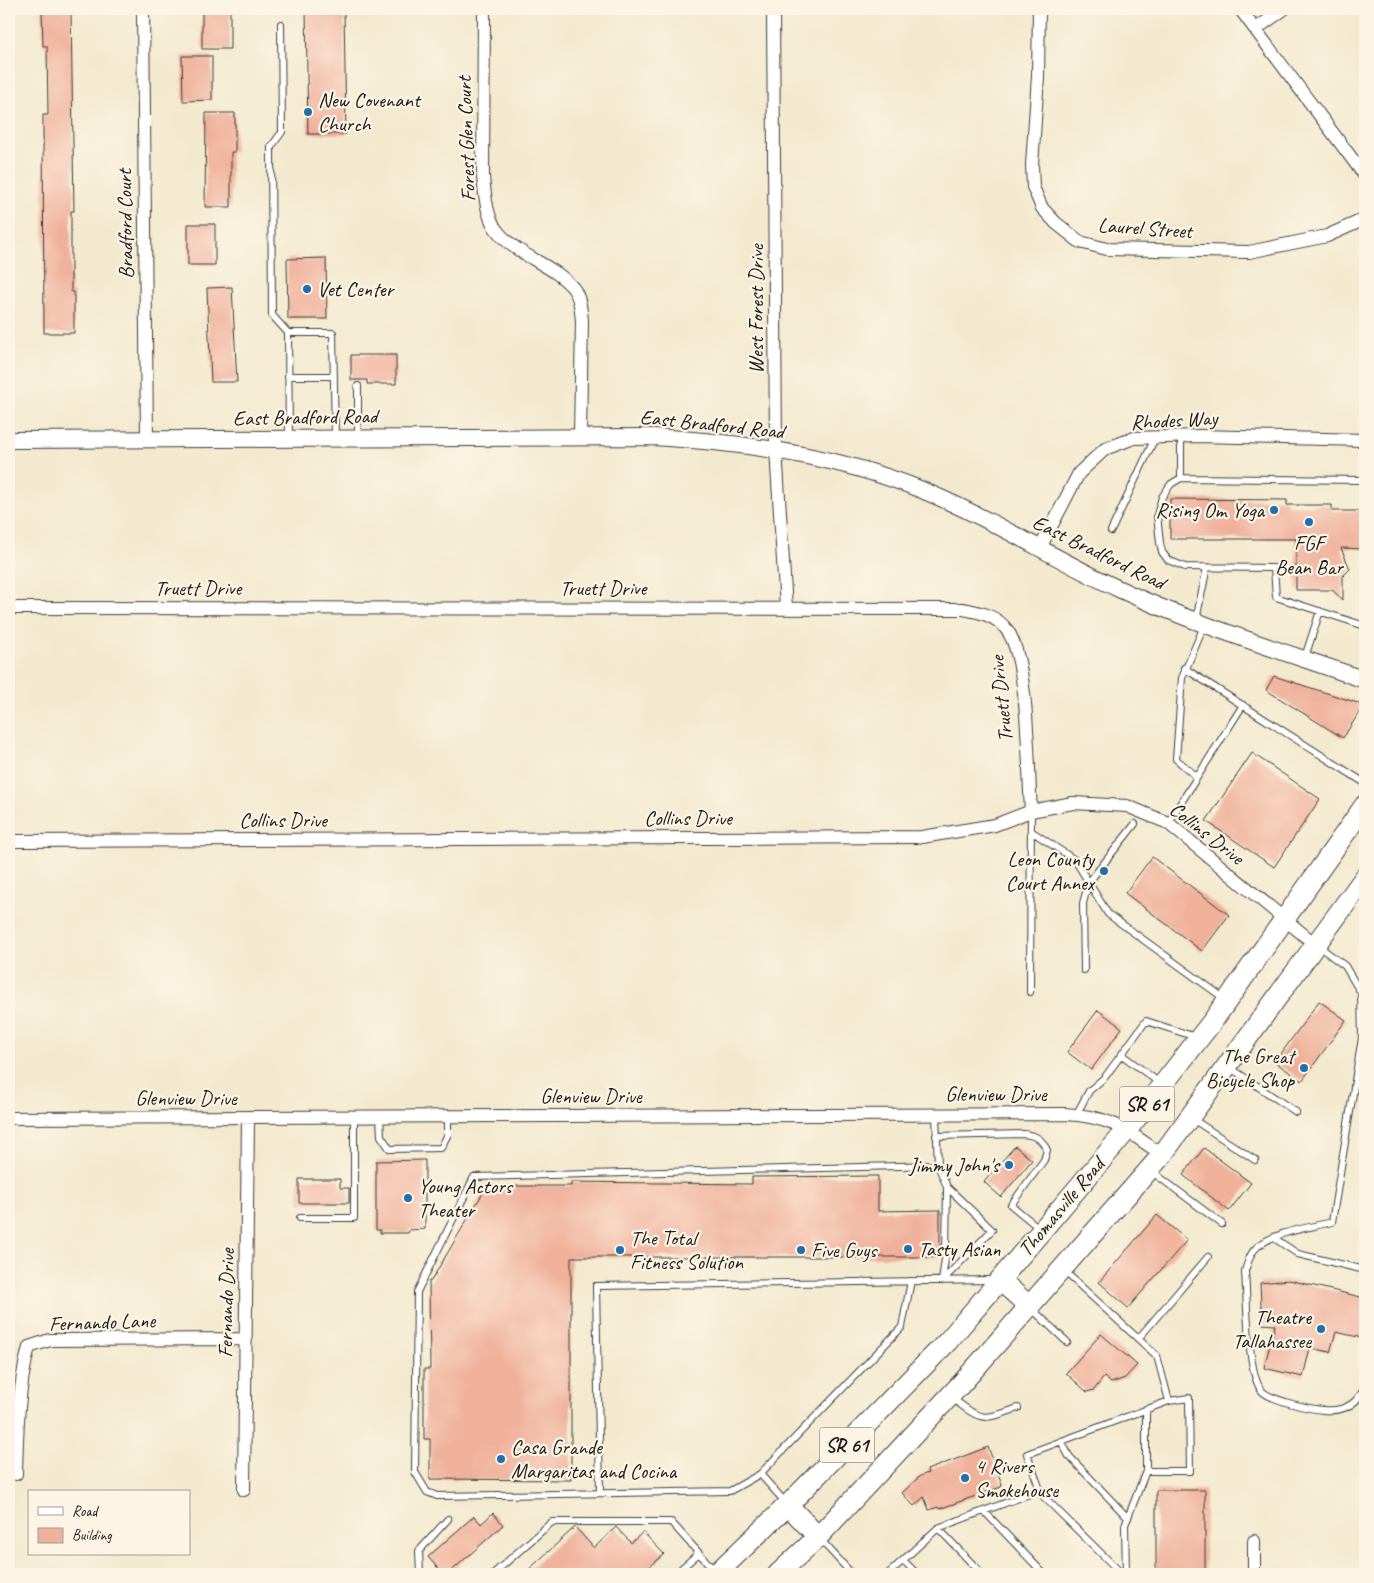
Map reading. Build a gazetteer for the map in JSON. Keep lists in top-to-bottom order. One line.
{"streets":{"main road":["SR 61","Thomasville Road"],"street":["Forest Glen Court","Bradford Court","Laurel Street","West Forest Drive","East Bradford Road","Rhodes Way","Truett Drive","Collins Drive","Glenview Drive","Fernando Drive","Fernando Lane"]},"crossings":[["Forest Glen Court","East Bradford Road"],["Bradford Court","East Bradford Road"],["West Forest Drive","East Bradford Road"],["West Forest Drive","Truett Drive"],["East Bradford Road","Rhodes Way"],["Truett Drive","Collins Drive"],["Collins Drive","Thomasville Road"],["Glenview Drive","Thomasville Road"],["Glenview Drive","Fernando Drive"],["Fernando Drive","Fernando Lane"]],"places":["New Covenant Church","Vet Center","Rising Om Yoga","FGF Bean Bar","Leon County Court Annex","The Great Bicycle Shop","Jimmy John's","Young Actors Theater","Tasty Asian","The Total Fitness Solution","Five Guys","Theatre Tallahassee","Casa Grande Margaritas and Cocina","4 Rivers Smokehouse"],"legend":["Road","Building"]}
